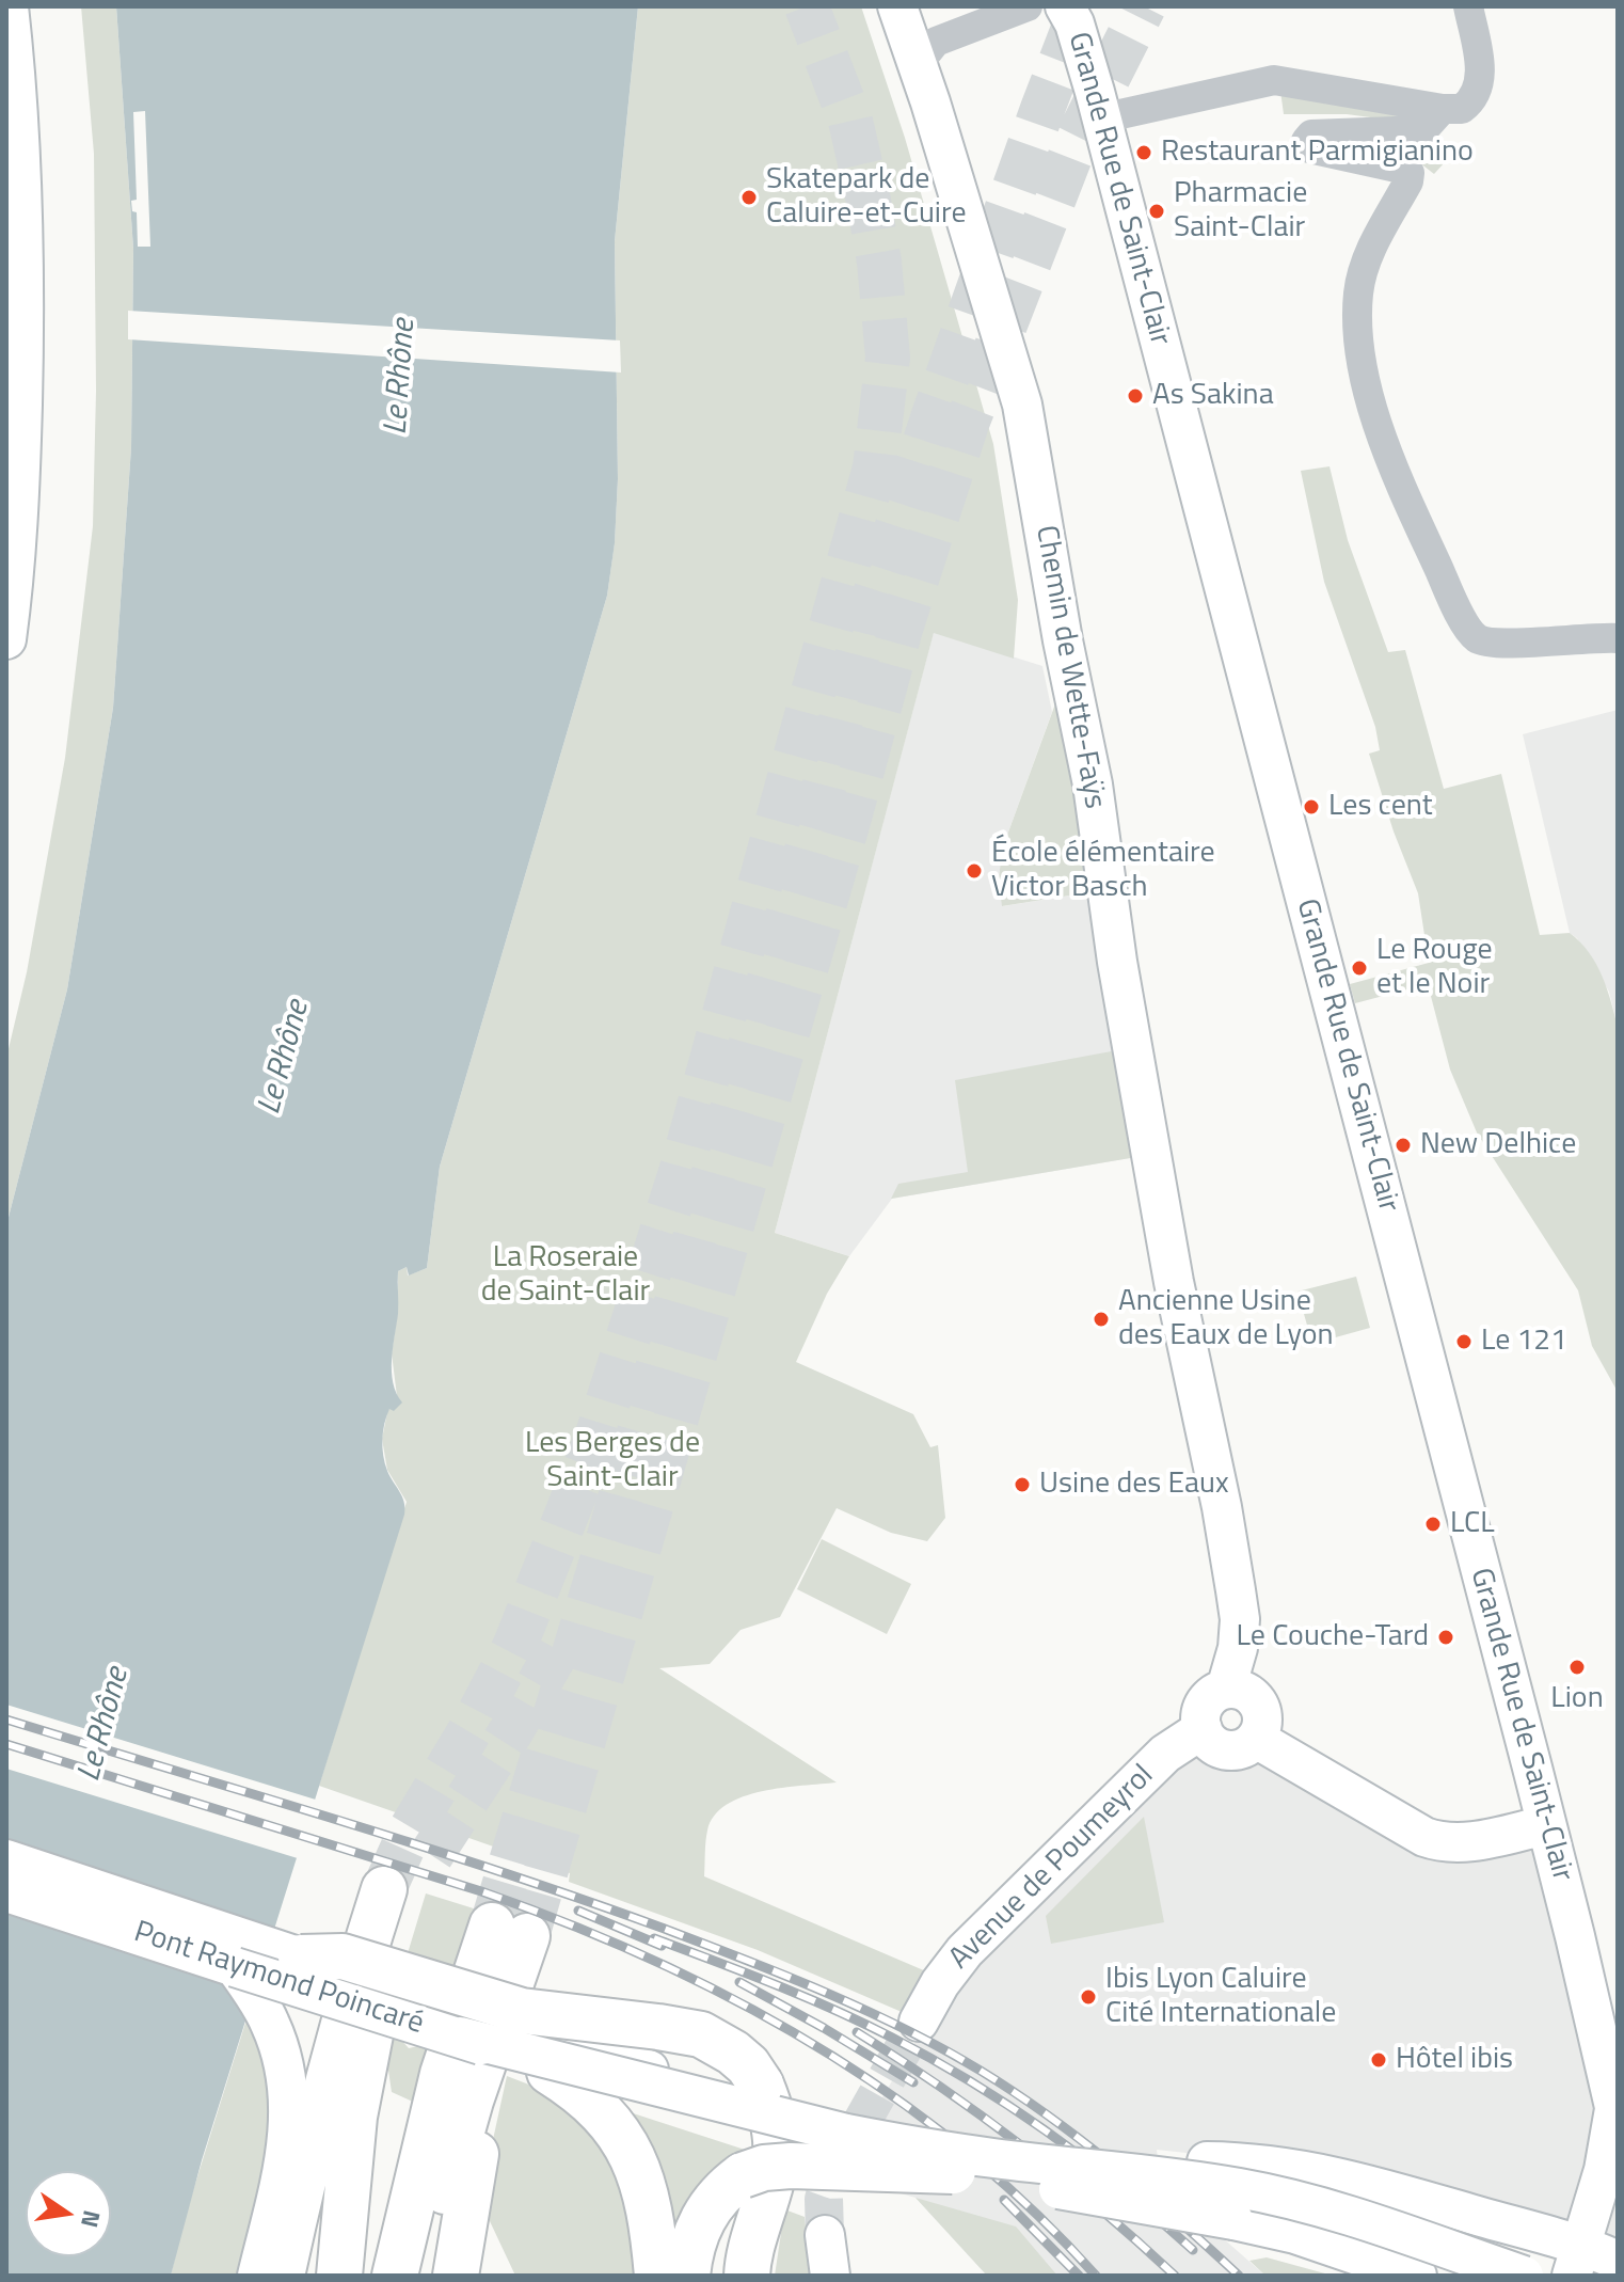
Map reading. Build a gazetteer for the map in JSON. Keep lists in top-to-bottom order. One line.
{"streets":{"main road":["Grande Rue de Saint-Clair","Chemin de Wette-Faÿs","Avenue de Poumeyrol","Pont Raymond Poincaré"]},"crossings":[["Chemin de Wette-Faÿs","Avenue de Poumeyrol"]],"water":["Le Rhône"],"parks":["La Roseraie de Saint-Clair","Les Berges de Saint-Clair"],"places":["Restaurant Parmigianino","Skatepark de Caluire-et-Cuire","Pharmacie Saint-Clair","As Sakina","Les cent","École élémentaire Victor Basch","Le Rouge et le Noir","New Delhice","Ancienne Usine des Eaux de Lyon","Le 121","Usine des Eaux","LCL","Le Couche-Tard","Lion","Ibis Lyon Caluire Cité Internationale","Hôtel ibis"],"north":"right"}
